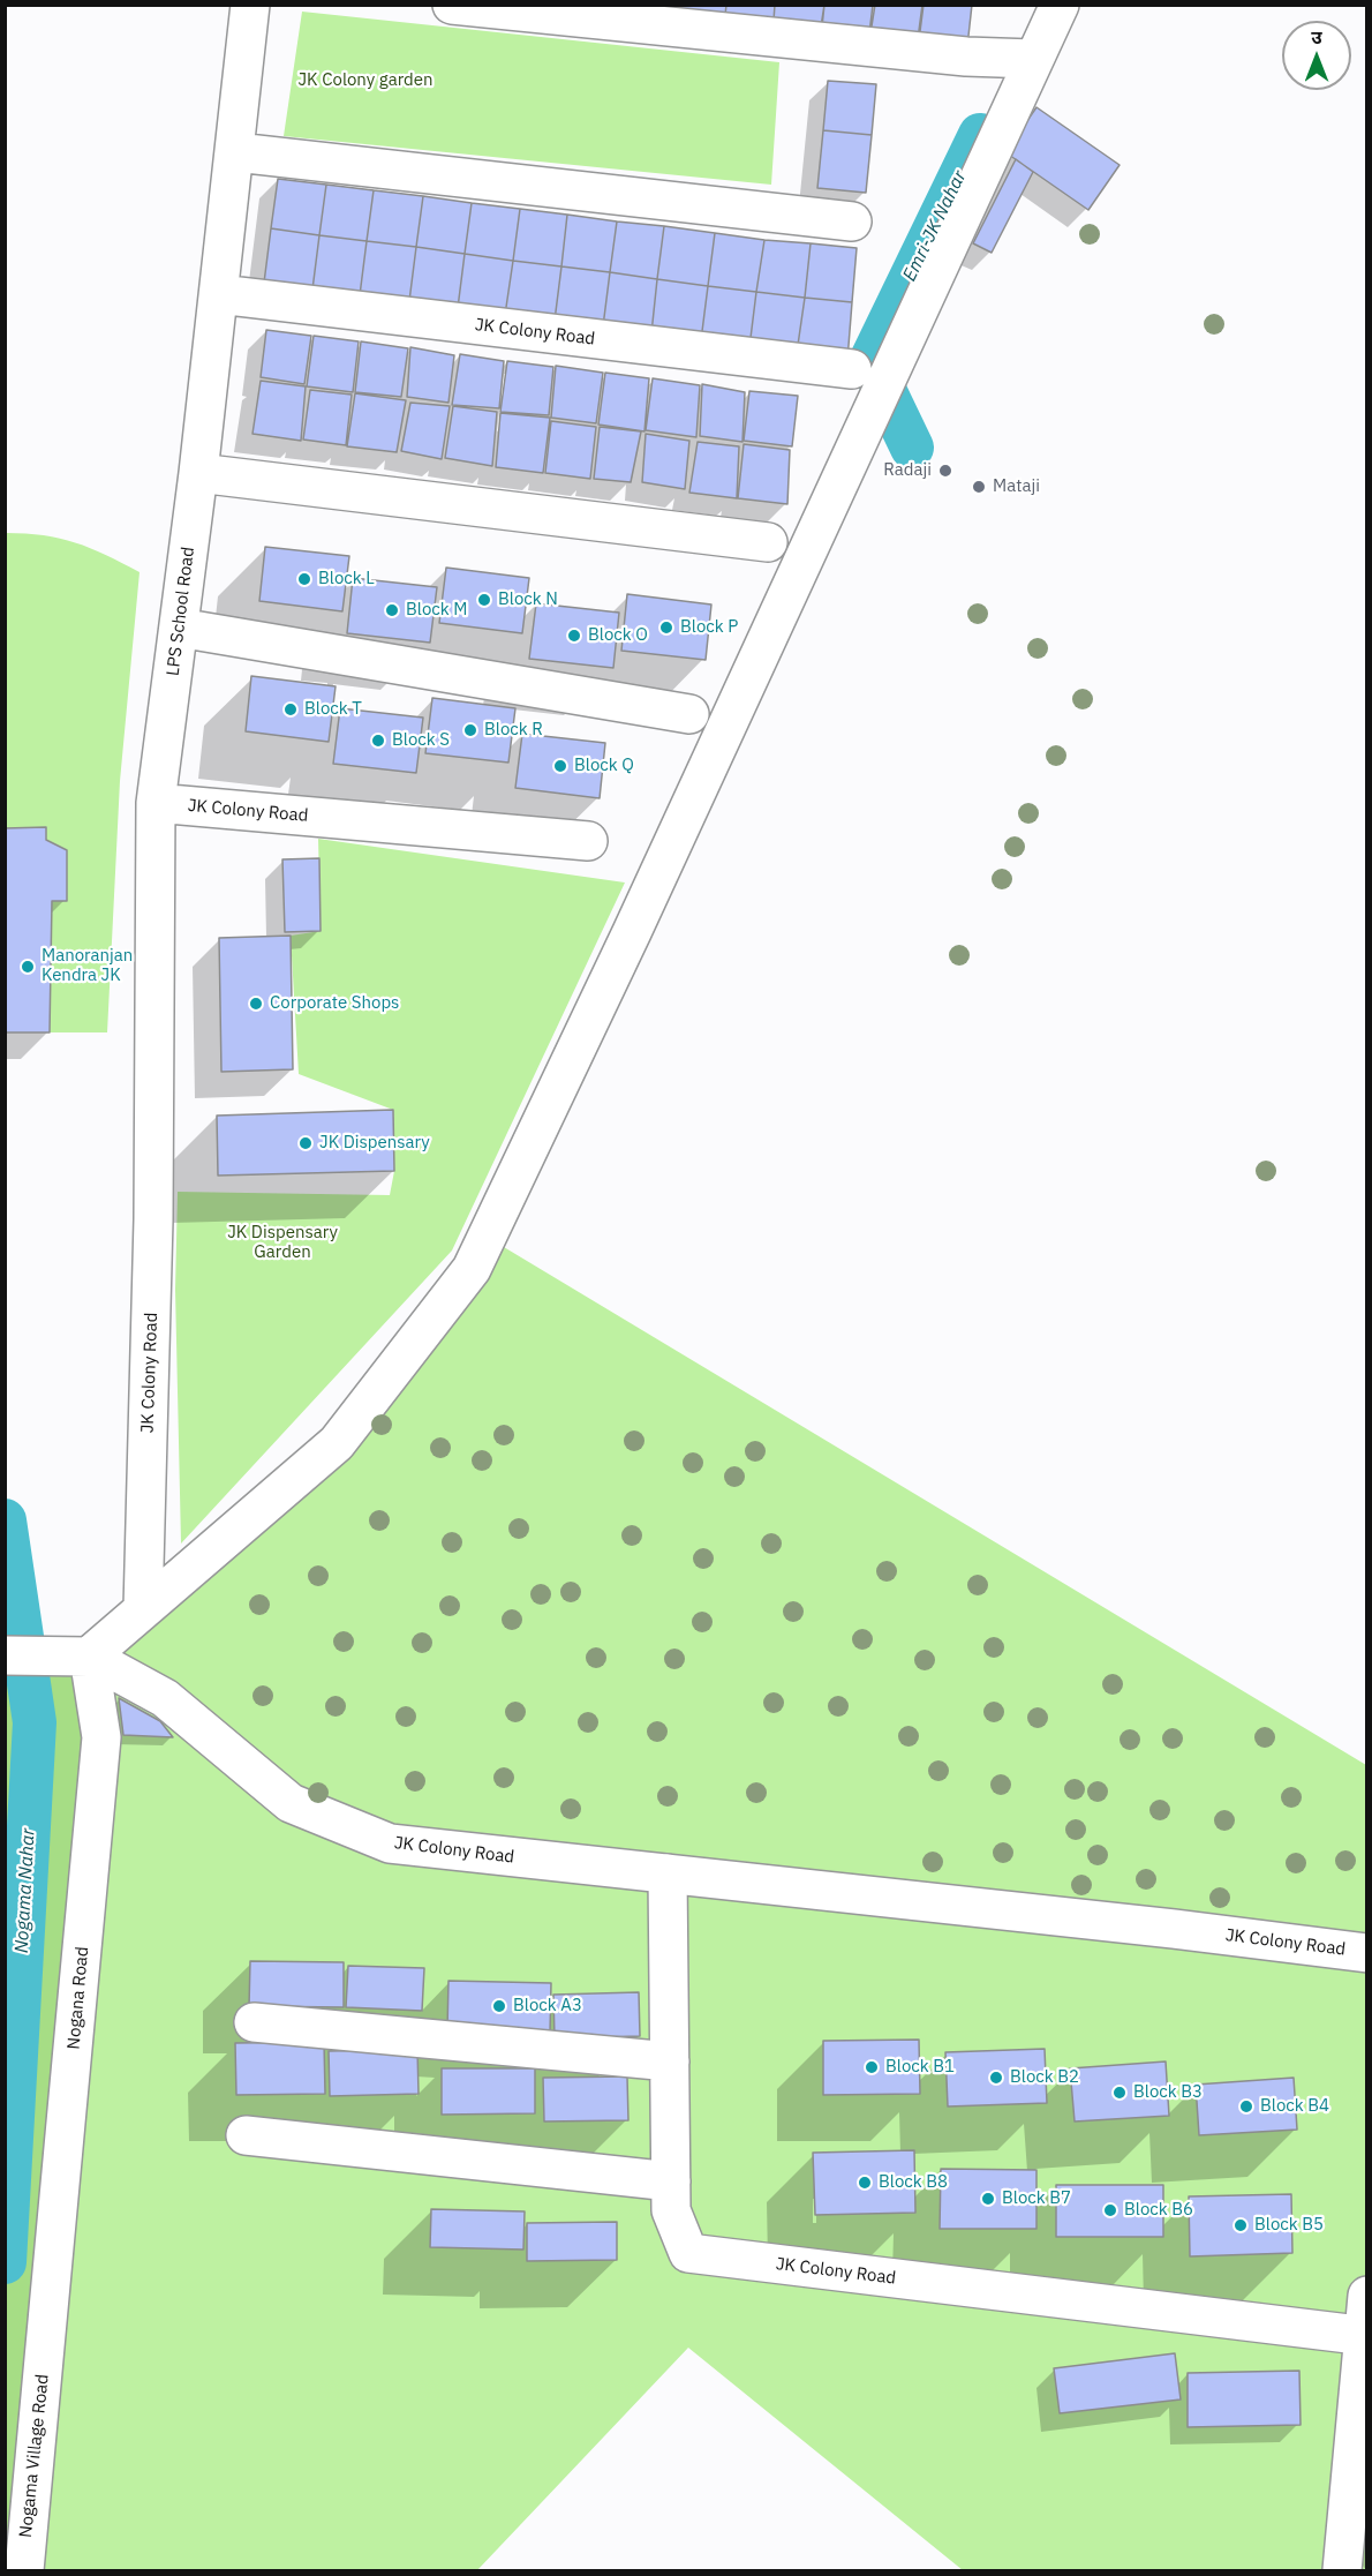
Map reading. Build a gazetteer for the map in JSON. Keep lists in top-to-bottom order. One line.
{"streets":{"street":["JK Colony Road","LPS School Road","Nogana Road","Nogama Village Road"]},"crossings":[["JK Colony Road","LPS School Road"],["JK Colony Road","Nogana Road"],["Nogana Road","Nogama Village Road"]],"water":["Emri-JK Nahar","Nogama Nahar"],"parks":["JK Colony garden","JK Dispensary Garden"],"places":["Radaji","Mataji","Block L","Block N","Block M","Block P","Block O","Block T","Block R","Block S","Block Q","Manoranjan Kendra JK","Corporate Shops","JK Dispensary","Block A3","Block B1","Block B2","Block B3","Block B4","Block B8","Block B7","Block B6","Block B5"],"north":"top"}
